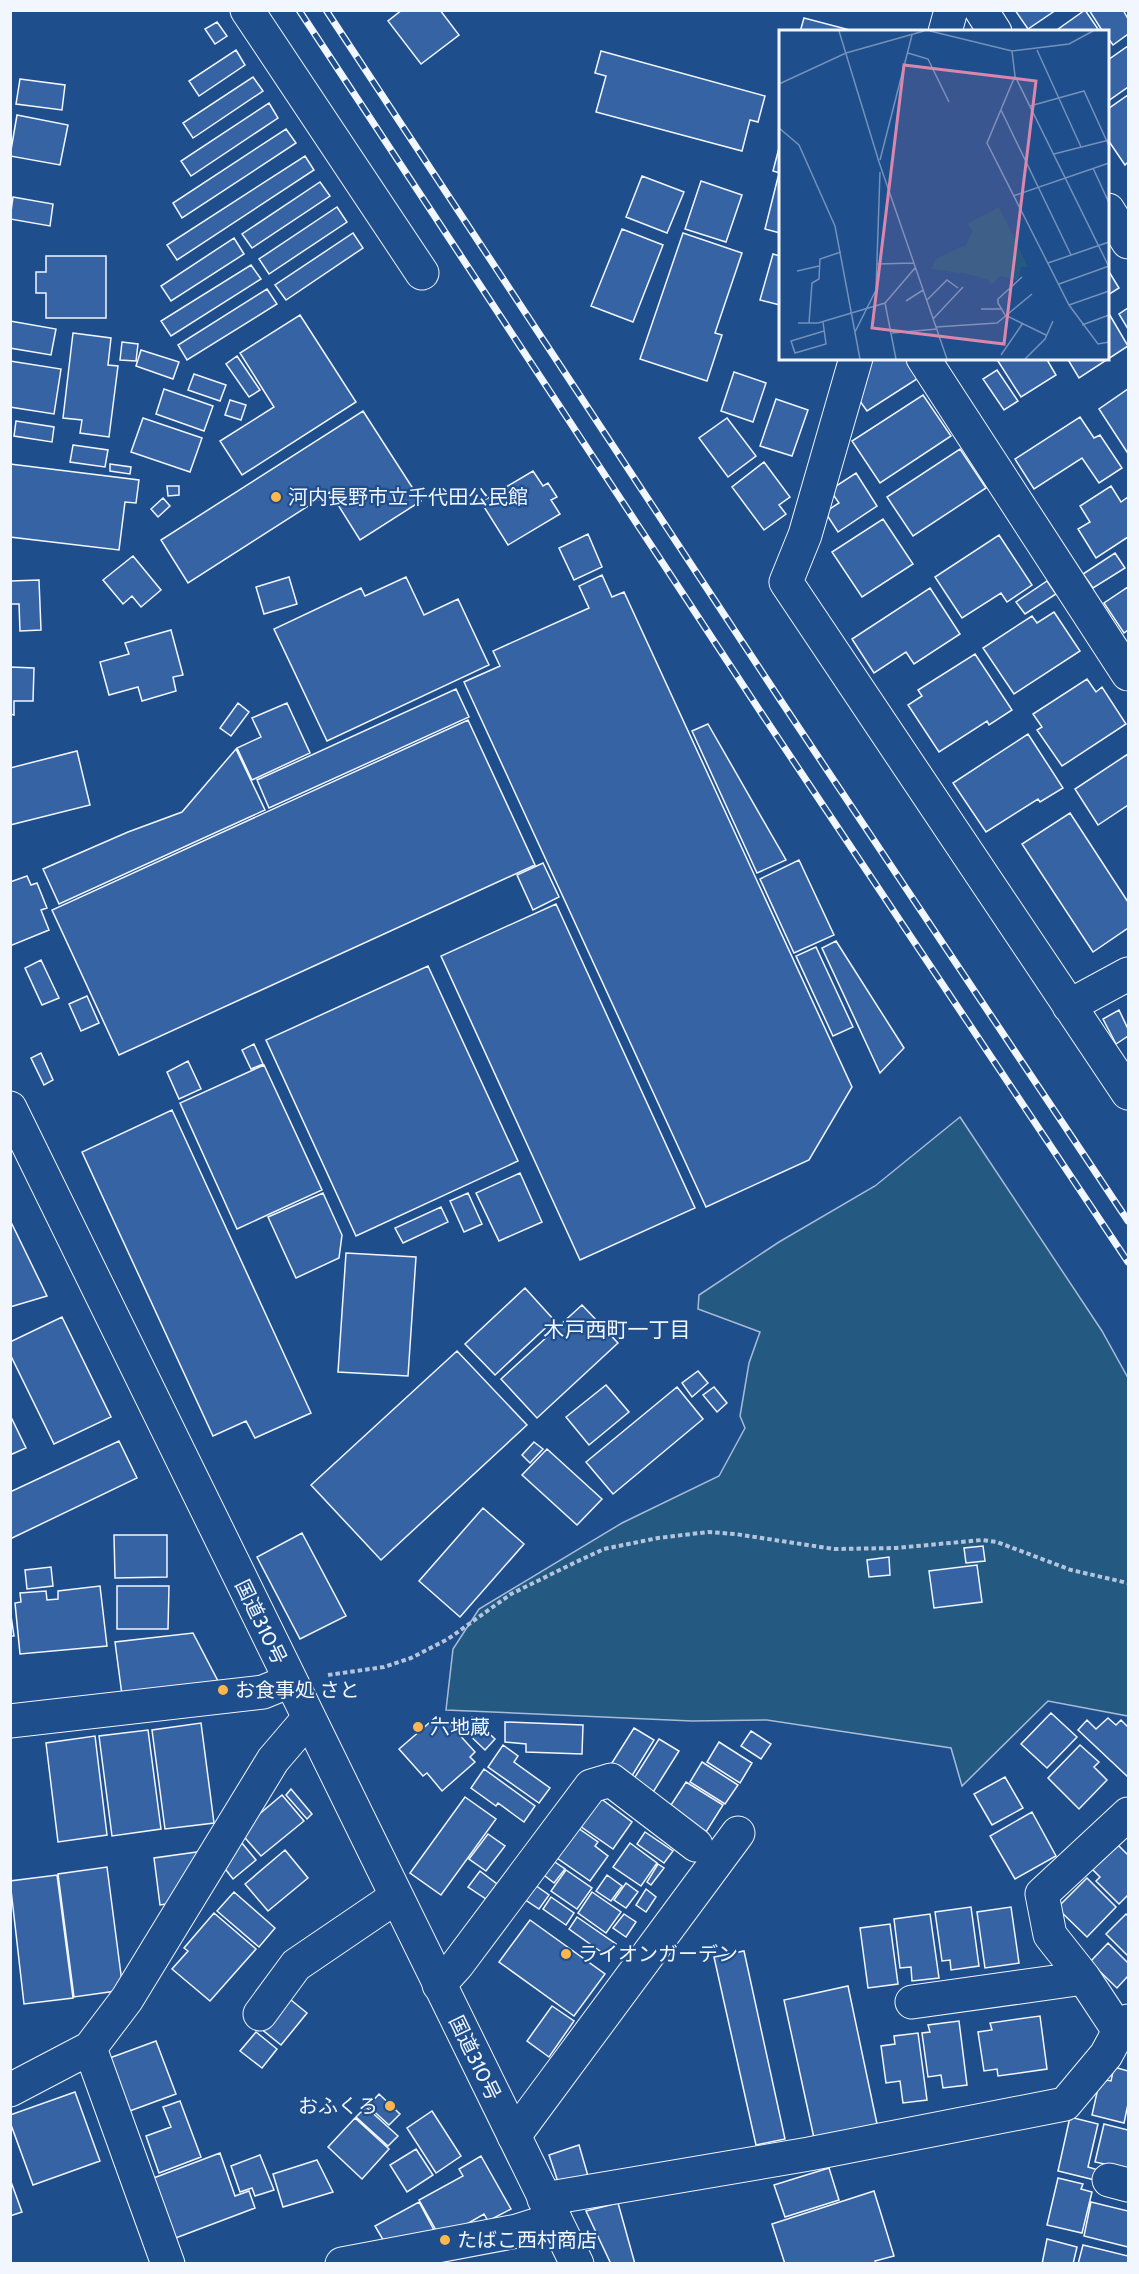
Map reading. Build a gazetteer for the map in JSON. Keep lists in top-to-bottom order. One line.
{"streets":{"main road":["国道310号"]},"districts":["木戸西町一丁目"],"places":["河内長野市立千代田公民館","お食事処 さと","六地蔵","ライオンガーデン","おふくろ","たばこ西村商店"]}
